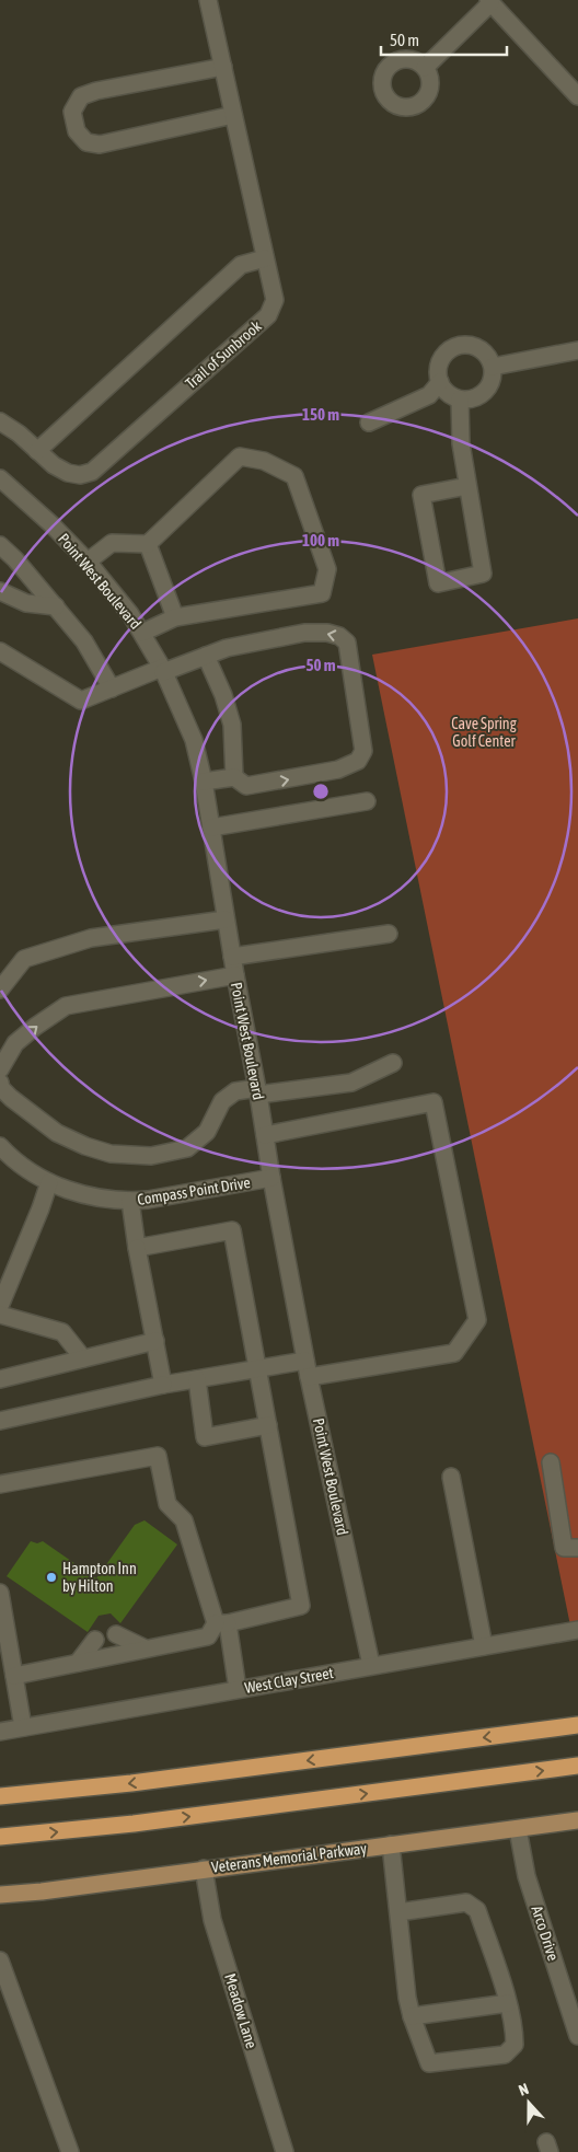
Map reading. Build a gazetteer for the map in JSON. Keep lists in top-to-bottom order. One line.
{"streets":{"main road":["Veterans Memorial Parkway"],"street":["Trail of Sunbrook","Point West Boulevard","Compass Point Drive","West Clay Street","Arco Drive","Meadow Lane"]},"crossings":[["Point West Boulevard","Compass Point Drive"],["Point West Boulevard","West Clay Street"],["Veterans Memorial Parkway","Arco Drive"],["Veterans Memorial Parkway","Meadow Lane"]],"parks":["Cave Spring Golf Center"],"places":["Hampton Inn by Hilton"],"scale_bar":"50 m","north":"top","rings":["150 m","100 m","50 m"]}
